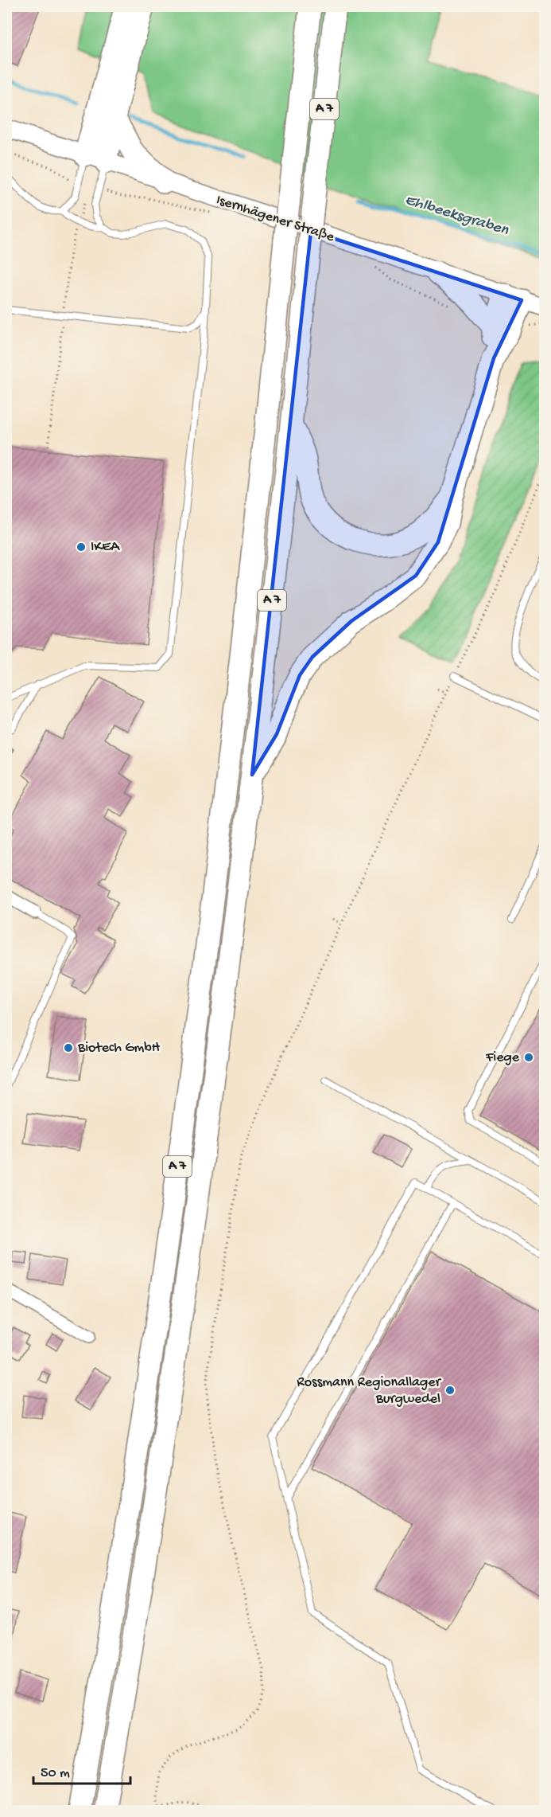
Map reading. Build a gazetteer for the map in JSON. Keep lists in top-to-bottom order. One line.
{"streets":{"highway":["A 7"],"main road":["Isernhägener Straße"]},"water":["Ehlbeeksgraben"],"places":["IKEA","Biotech GmbH","Fiege","Rossmann Regionallager Burgwedel"],"scale_bar":"50 m"}
